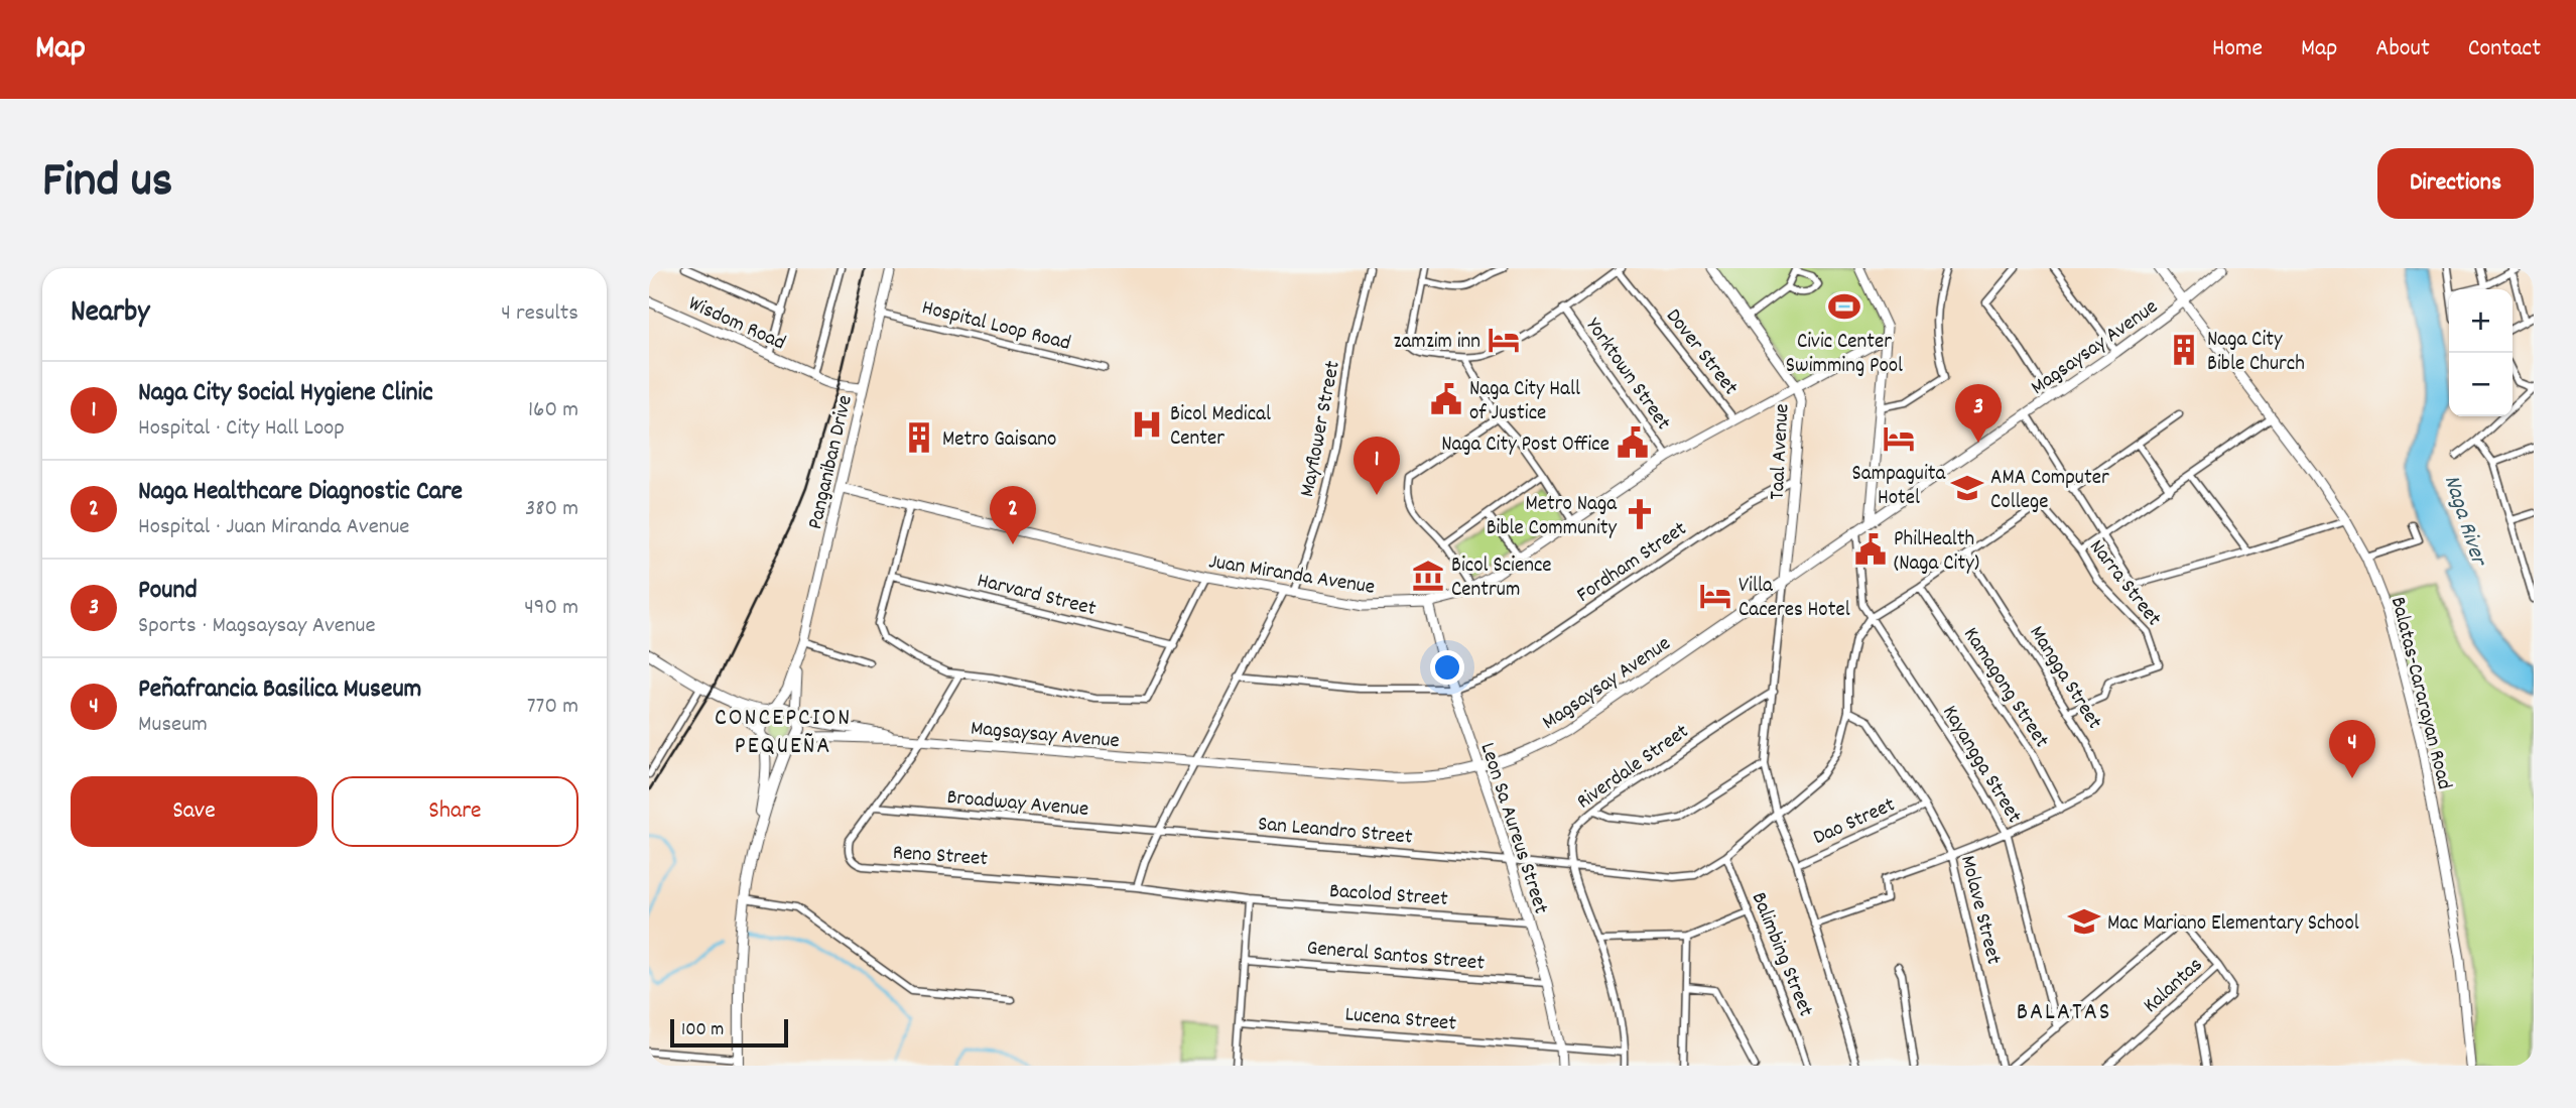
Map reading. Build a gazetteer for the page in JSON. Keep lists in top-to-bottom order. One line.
{"streets":{"main road":["Wisdom Road","Magsaysay Avenue","Taal Avenue","Panganiban Drive","Juan Miranda Avenue","Balatas-Cararayan Road","Leon Sa Aureus Street"],"street":["Hospital Loop Road","Dover Street","Yorktown Street","Mayflower Street","Fordham Street","Narra Street","Harvard Street","Mangga Street","Kamagong Street","Kayangga Street","Riverdale Street","Broadway Avenue","Dao Street","San Leandro Street","Reno Street","Bacolod Street","Molave Street","General Santos Street","Balimbing Street","Kalantas","Lucena Street"]},"crossings":[["Wisdom Road","Panganiban Drive"],["Hospital Loop Road","Panganiban Drive"],["Magsaysay Avenue","Taal Avenue"],["Magsaysay Avenue","Panganiban Drive"],["Magsaysay Avenue","Balatas-Cararayan Road"],["Magsaysay Avenue","Kayangga Street"],["Magsaysay Avenue","Leon Sa Aureus Street"],["Magsaysay Avenue","Reno Street"],["Dover Street","Juan Miranda Avenue"],["Yorktown Street","Juan Miranda Avenue"],["Mayflower Street","Juan Miranda Avenue"],["Taal Avenue","Fordham Street"],["Taal Avenue","Juan Miranda Avenue"],["Panganiban Drive","Juan Miranda Avenue"],["Fordham Street","Leon Sa Aureus Street"],["Juan Miranda Avenue","Leon Sa Aureus Street"],["Narra Street","Mangga Street"],["Narra Street","Kamagong Street"],["Narra Street","Kayangga Street"],["Mangga Street","Kamagong Street"],["Mangga Street","Kayangga Street"],["Mangga Street","Molave Street"],["Kayangga Street","Kalantas"],["Riverdale Street","Lucena Street"],["Broadway Avenue","San Leandro Street"],["Broadway Avenue","Reno Street"],["Dao Street","Molave Street"],["Leon Sa Aureus Street","San Leandro Street"],["Leon Sa Aureus Street","Bacolod Street"],["Leon Sa Aureus Street","General Santos Street"],["Leon Sa Aureus Street","Lucena Street"],["Reno Street","Bacolod Street"]],"districts":["CONCEPCION PEQUEÑA","BALATAS"],"water":["Naga River"],"places":{"sports":["Civic Center Swimming Pool"],"hotel":["zamzim inn","Sampaguita Hotel","Villa Caceres Hotel"],"building":["Naga City Bible Church","Metro Gaisano"],"public building":["Naga City Hall of Justice","Naga City Post Office","PhilHealth (Naga City)"],"hospital":["Bicol Medical Center"],"school or university":["AMA Computer College","Mac Mariano Elementary School"],"church":["Metro Naga Bible Community"],"museum":["Bicol Science Centrum"]},"scale_bar":"100 m","page":{"header":"Map","nav":["Home","Map","About","Contact"],"title":"Find us","buttons":["Directions",["Save","Share"]],"heading":["Nearby","4 results"],"map_buttons":["+","−"],"list":[{"mark":"1","name":"Naga City Social Hygiene Clinic","note":"Hospital · City Hall Loop","value":"160 m"},{"mark":"2","name":"Naga Healthcare Diagnostic Care","note":"Hospital · Juan Miranda Avenue","value":"380 m"},{"mark":"3","name":"Pound","note":"Sports · Magsaysay Avenue","value":"490 m"},{"mark":"4","name":"Peñafrancia Basilica Museum","note":"Museum","value":"770 m"}],"pins":["3","1","2","4"],"scale":"100 m"}}
